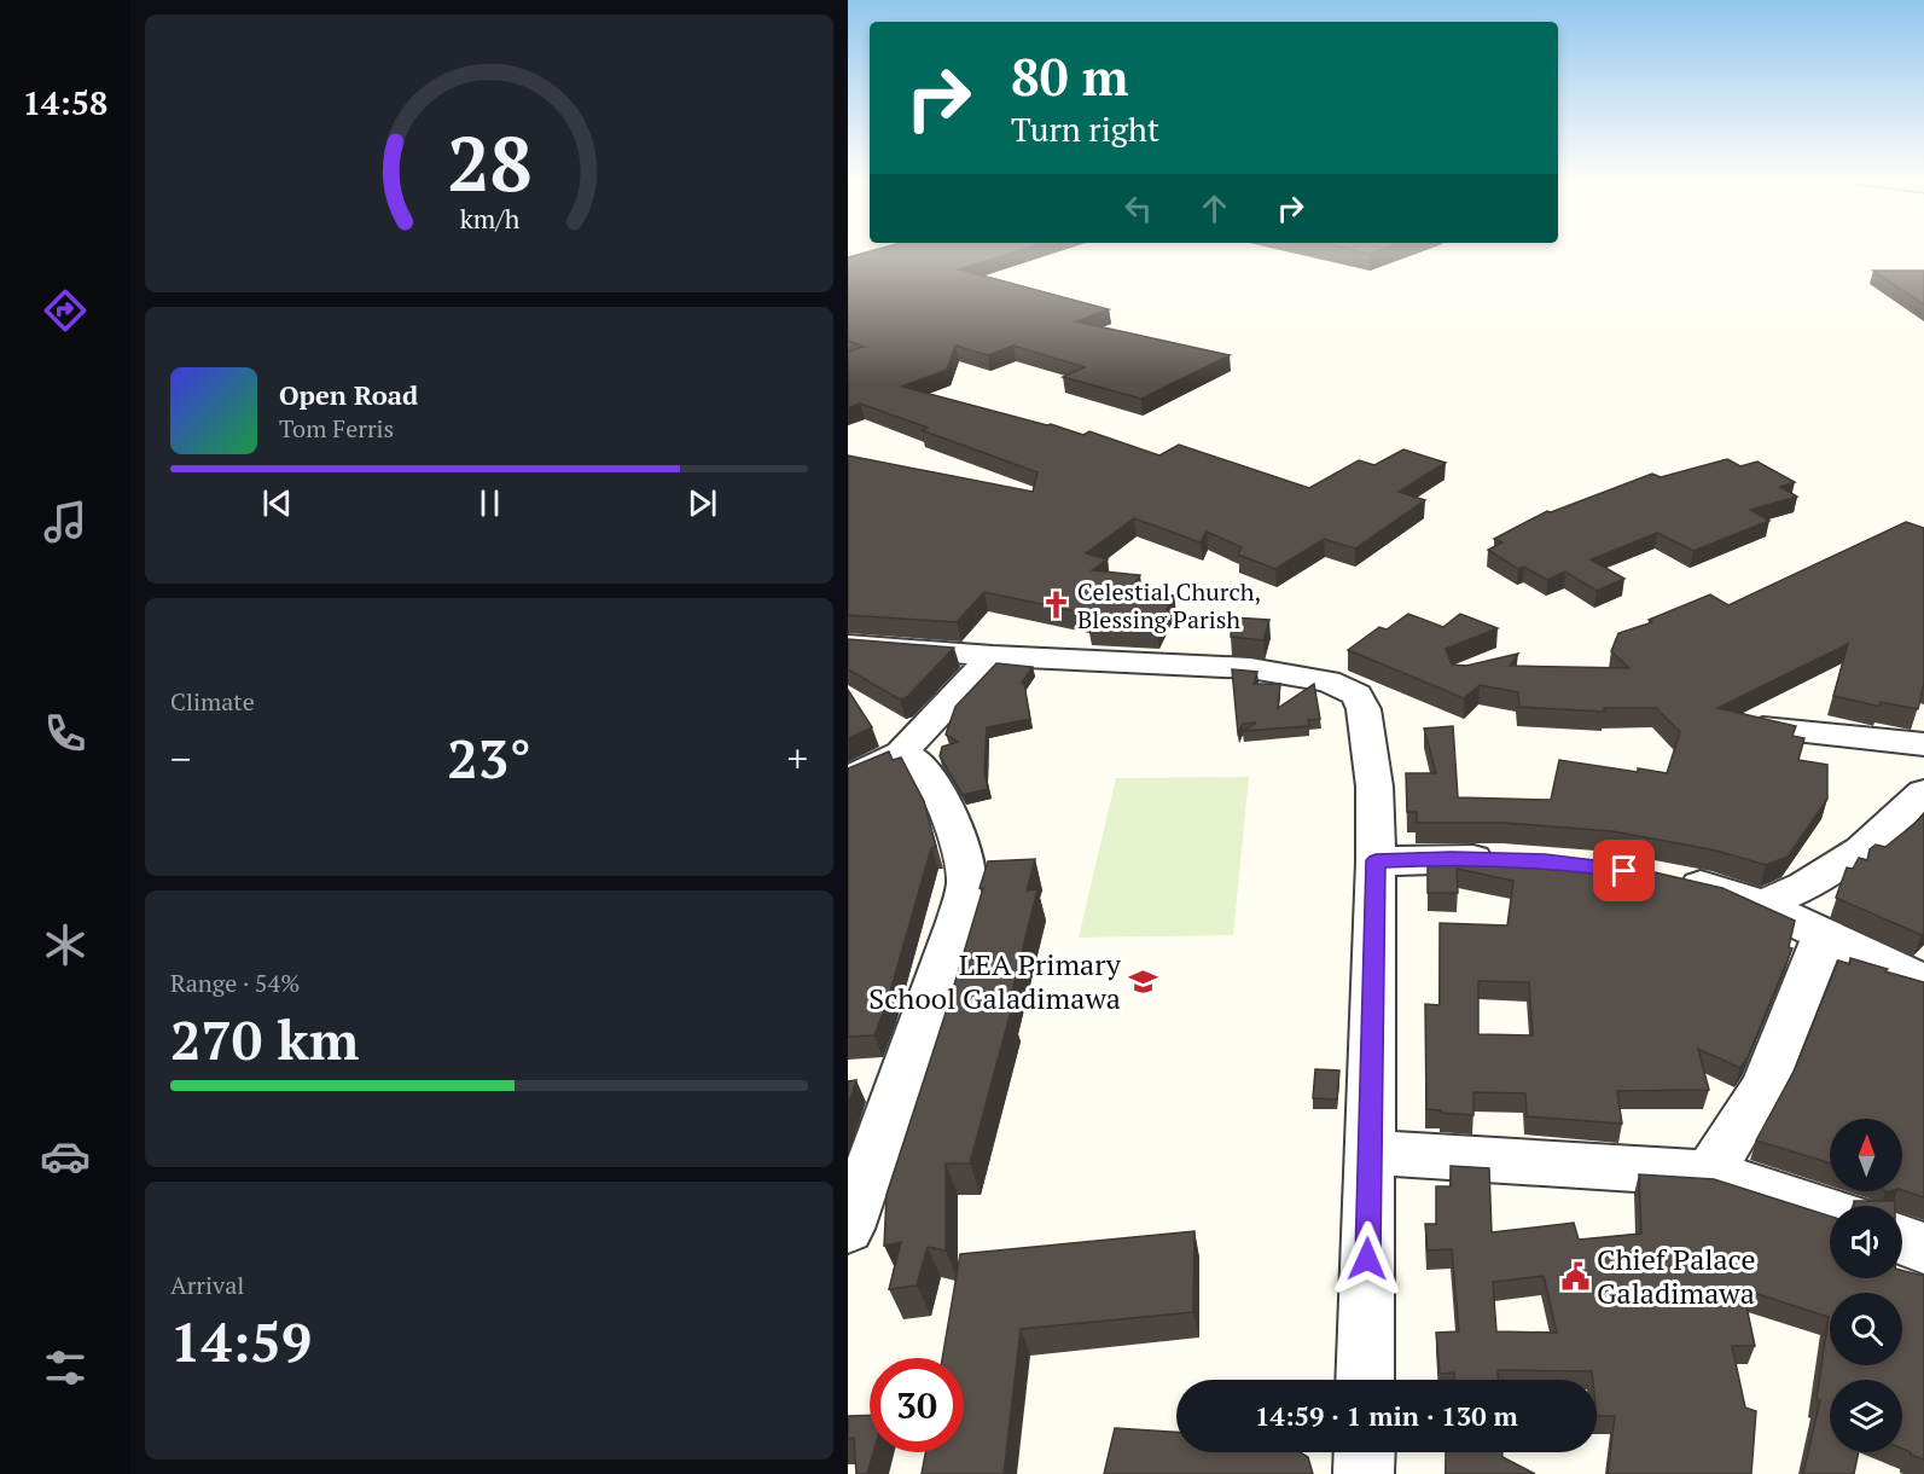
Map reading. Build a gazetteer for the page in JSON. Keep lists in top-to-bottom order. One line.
{"places":{"church":["Celestial Church, Blessing Parish"],"school or university":["LEA Primary School Galadimawa"],"public building":["Chief Palace Galadimawa"]},"north":"top","page":{"tabs":"14:58","turn":["80 m","Turn right"],"song":["Open Road","Tom Ferris"],"tile":["Climate",["Range · 54%","270 km"],["Arrival","14:59"]],"heat":["−","23°","+"],"limit":"30","trip":"14:59 · 1 min · 130 m","gauge":["28","km/h"]}}
